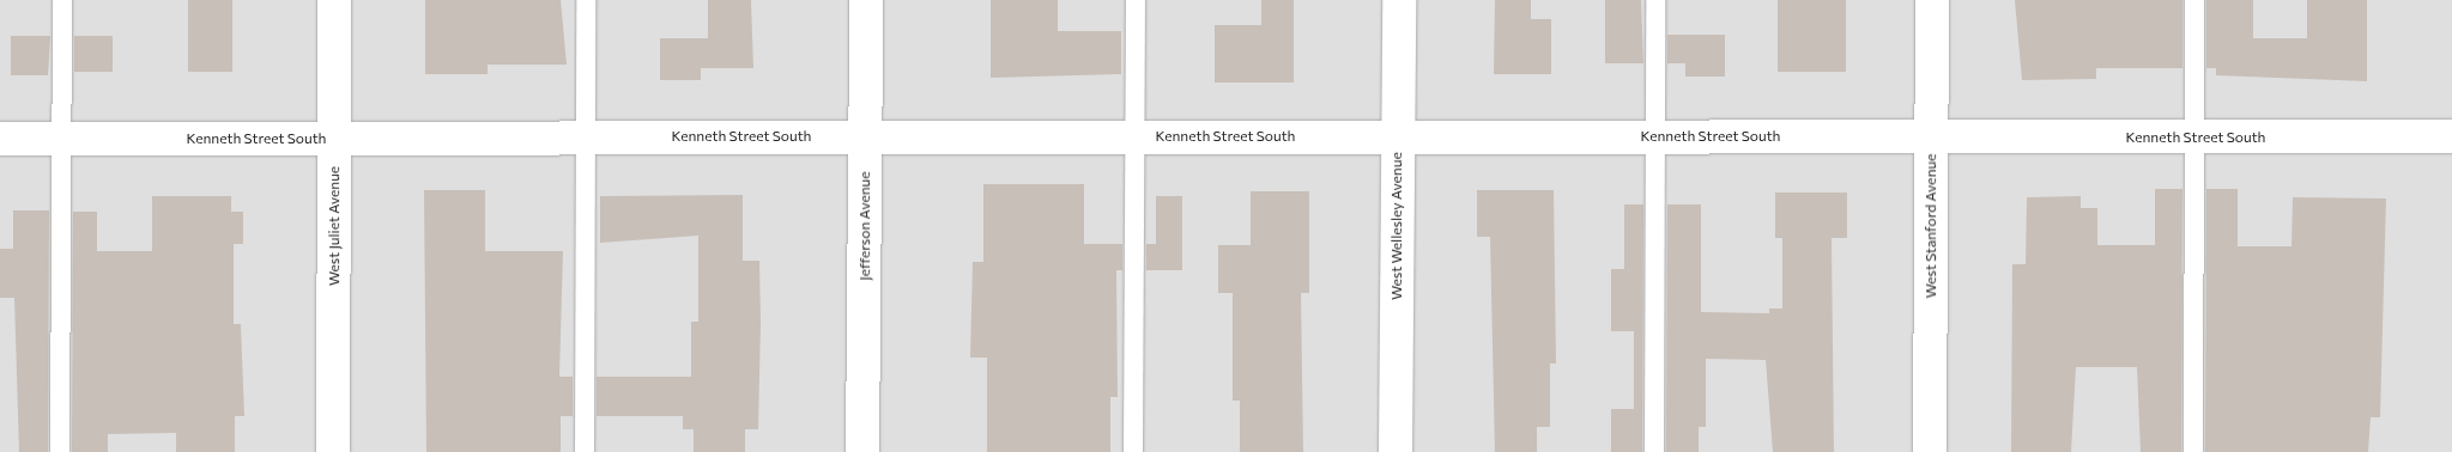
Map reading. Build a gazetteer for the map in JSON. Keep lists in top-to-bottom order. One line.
{"streets":{"street":["Kenneth Street South","West Juliet Avenue","Jefferson Avenue","West Wellesley Avenue","West Stanford Avenue"]},"crossings":[["Kenneth Street South","West Juliet Avenue"],["Kenneth Street South","Jefferson Avenue"],["Kenneth Street South","West Wellesley Avenue"],["Kenneth Street South","West Stanford Avenue"]]}
